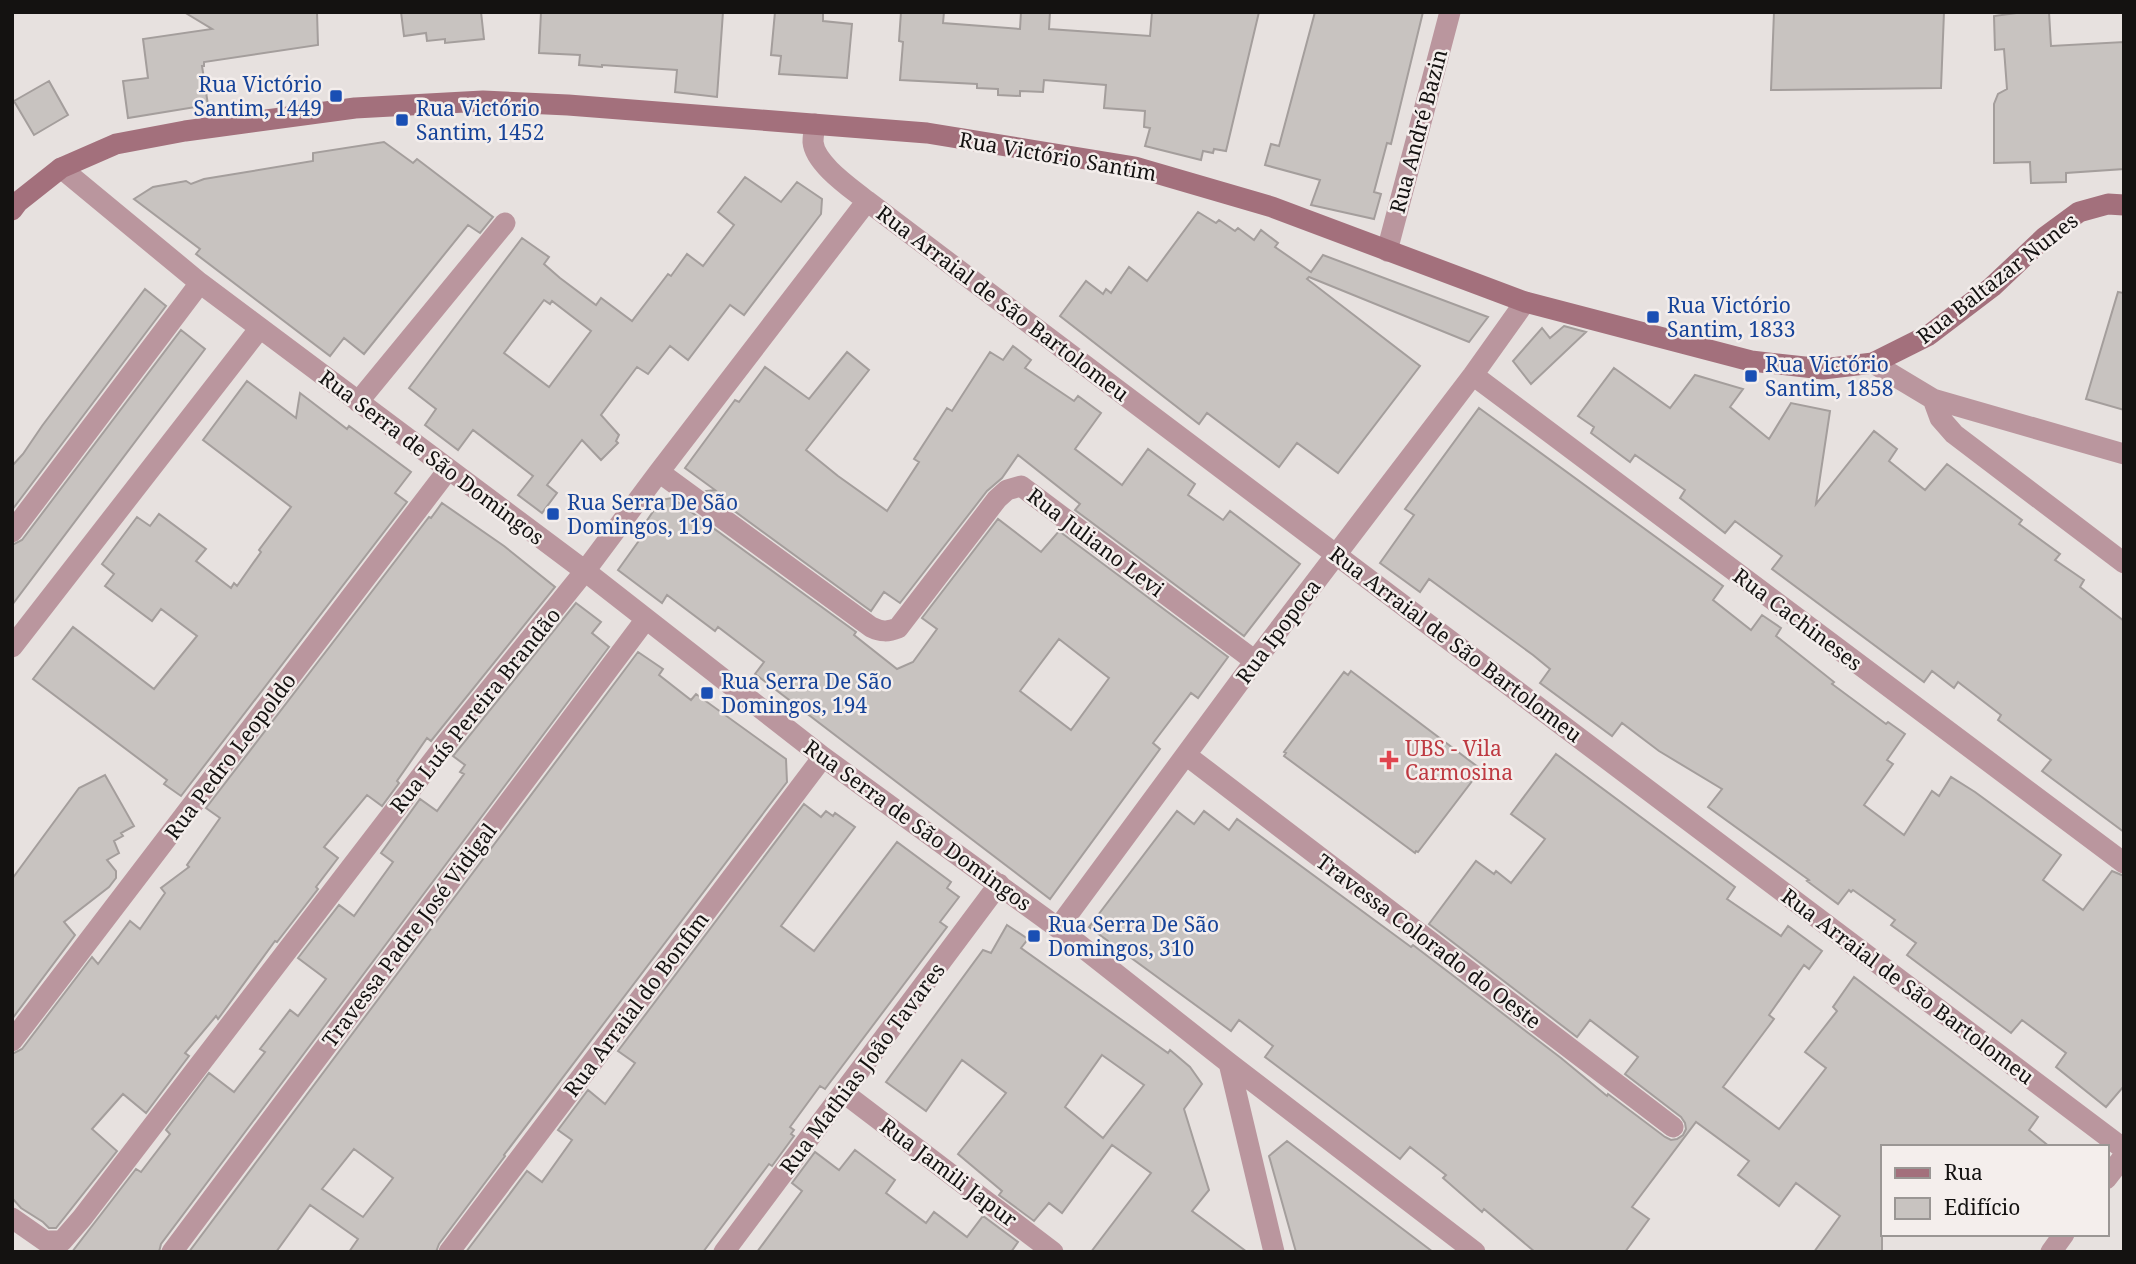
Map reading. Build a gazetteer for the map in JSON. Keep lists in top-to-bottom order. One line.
{"streets":{"street":["Rua André Bazin","Rua Victório Santim","Rua Baltazar Nunes","Rua Arraial de São Bartolomeu","Rua Serra de São Domingos","Rua Juliano Levi","Rua Cachineses","Rua Ipopoca","Rua Luís Pereira Brandão","Rua Pedro Leopoldo","Travessa Padre José Vidigal","Travessa Colorado do Oeste","Rua Arraial do Bonfim","Rua Mathias João Tavares","Rua Jamili Japur"]},"crossings":[["Rua André Bazin","Rua Victório Santim"],["Rua Victório Santim","Rua Baltazar Nunes"],["Rua Victório Santim","Rua Arraial de São Bartolomeu"],["Rua Victório Santim","Rua Serra de São Domingos"],["Rua Victório Santim","Rua Ipopoca"],["Rua Arraial de São Bartolomeu","Rua Ipopoca"],["Rua Arraial de São Bartolomeu","Rua Luís Pereira Brandão"],["Rua Serra de São Domingos","Rua Ipopoca"],["Rua Serra de São Domingos","Rua Luís Pereira Brandão"],["Rua Serra de São Domingos","Rua Pedro Leopoldo"],["Rua Serra de São Domingos","Travessa Padre José Vidigal"],["Rua Serra de São Domingos","Rua Arraial do Bonfim"],["Rua Serra de São Domingos","Rua Mathias João Tavares"],["Rua Juliano Levi","Rua Ipopoca"],["Rua Juliano Levi","Rua Luís Pereira Brandão"],["Rua Cachineses","Rua Ipopoca"],["Rua Ipopoca","Travessa Colorado do Oeste"],["Rua Mathias João Tavares","Rua Jamili Japur"]],"places":{"transit":["Rua Victório Santim, 1449","Rua Victório Santim, 1452","Rua Victório Santim, 1833","Rua Victório Santim, 1858","Rua Serra De São Domingos, 119","Rua Serra De São Domingos, 194","Rua Serra De São Domingos, 310"],"health":["UBS - Vila Carmosina"]},"legend":["Rua","Edifício"]}
